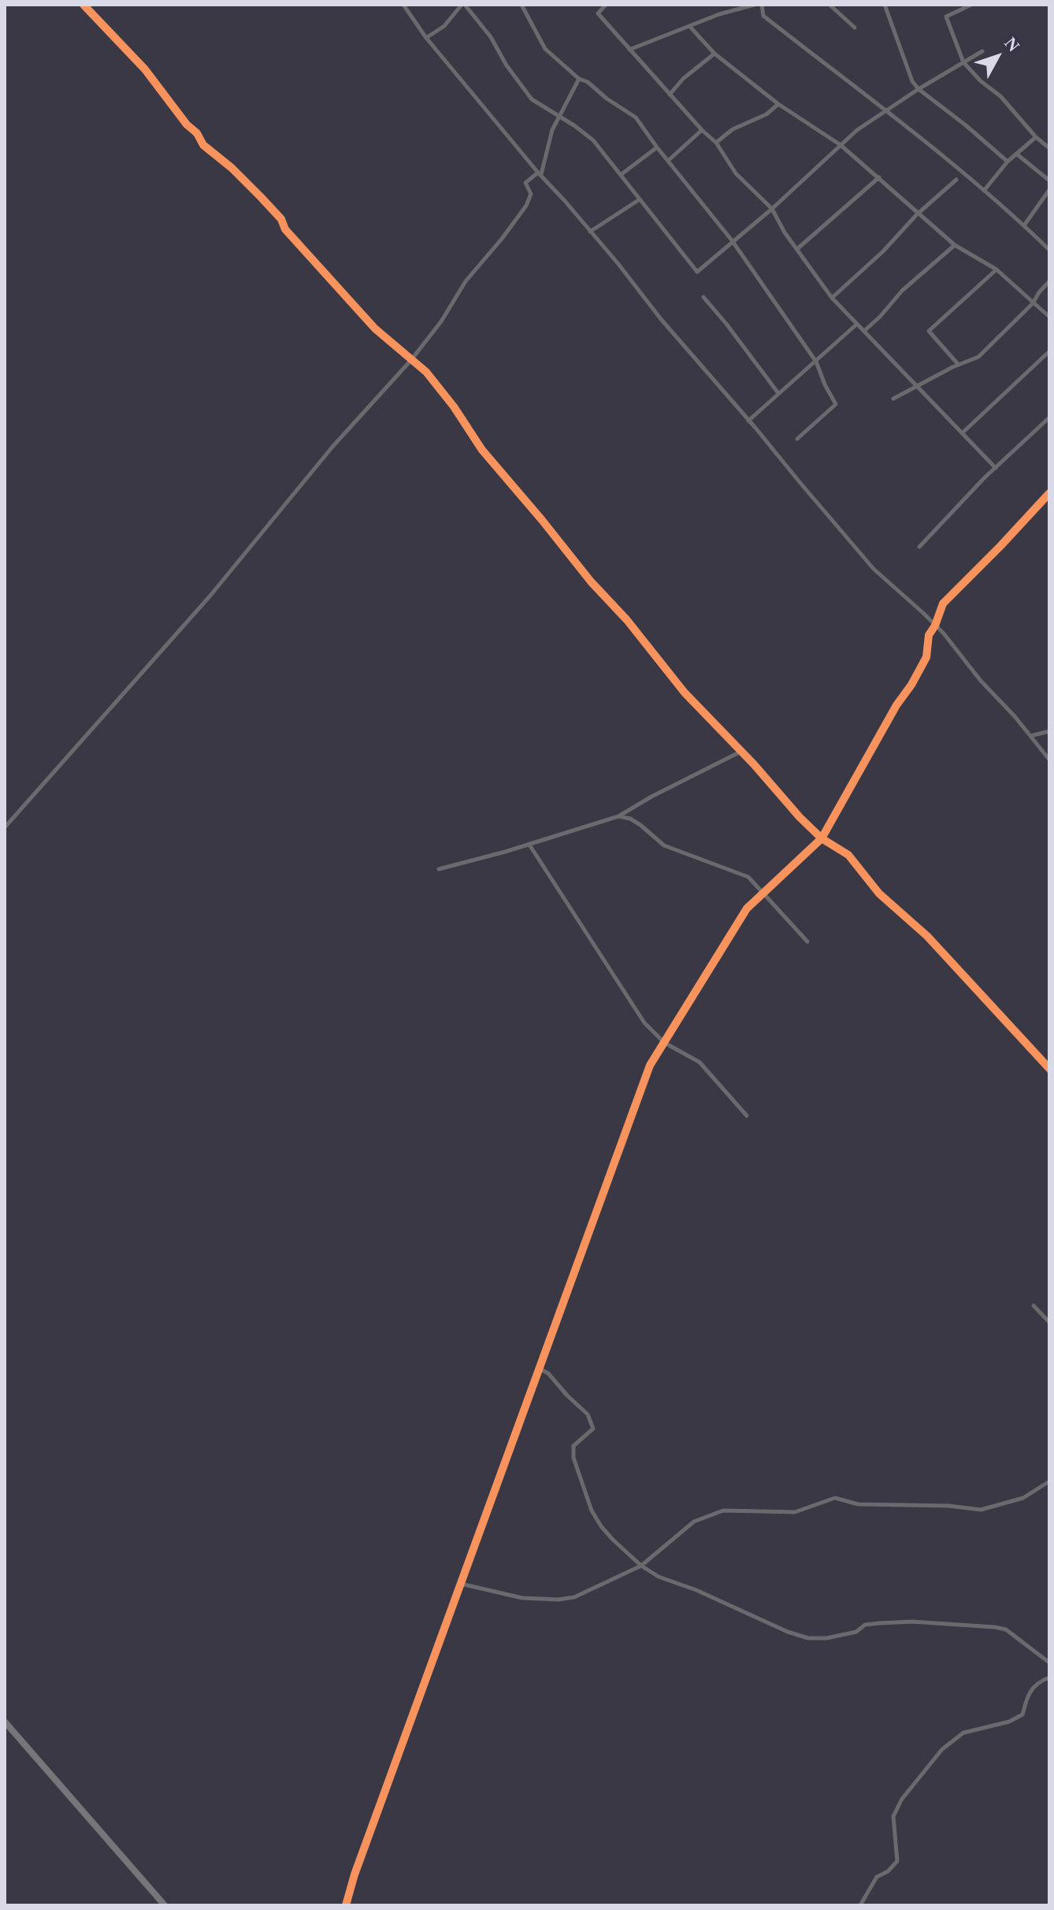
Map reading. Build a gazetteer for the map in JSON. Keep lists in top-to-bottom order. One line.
{"north":"top right"}
